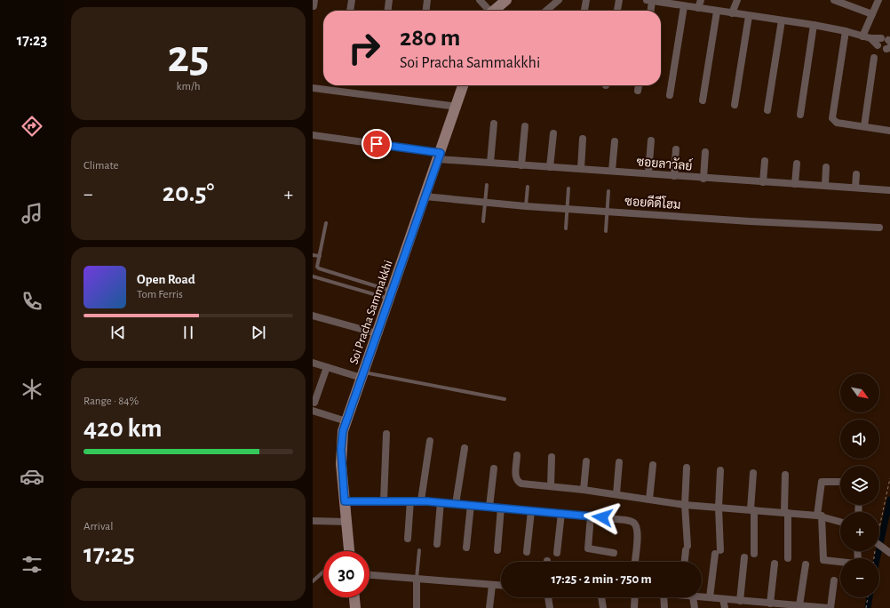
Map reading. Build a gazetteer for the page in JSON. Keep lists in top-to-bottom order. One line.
{"streets":{"street":["ซอยลาวัลย์","ซอยดีดีโฮม","Soi Pracha Sammakkhi"]},"crossings":[["ซอยลาวัลย์","Soi Pracha Sammakkhi"],["ซอยดีดีโฮม","Soi Pracha Sammakkhi"]],"north":"bottom right","page":{"tabs":"17:23","tile":[["25","km/h"],"Climate",["Range · 84%","420 km"],["Arrival","17:25"]],"turn":["280 m","Soi Pracha Sammakkhi"],"heat":["−","20.5°","+"],"song":["Open Road","Tom Ferris"],"map_buttons":["+","−"],"limit":"30","trip":"17:25 · 2 min · 750 m"}}
